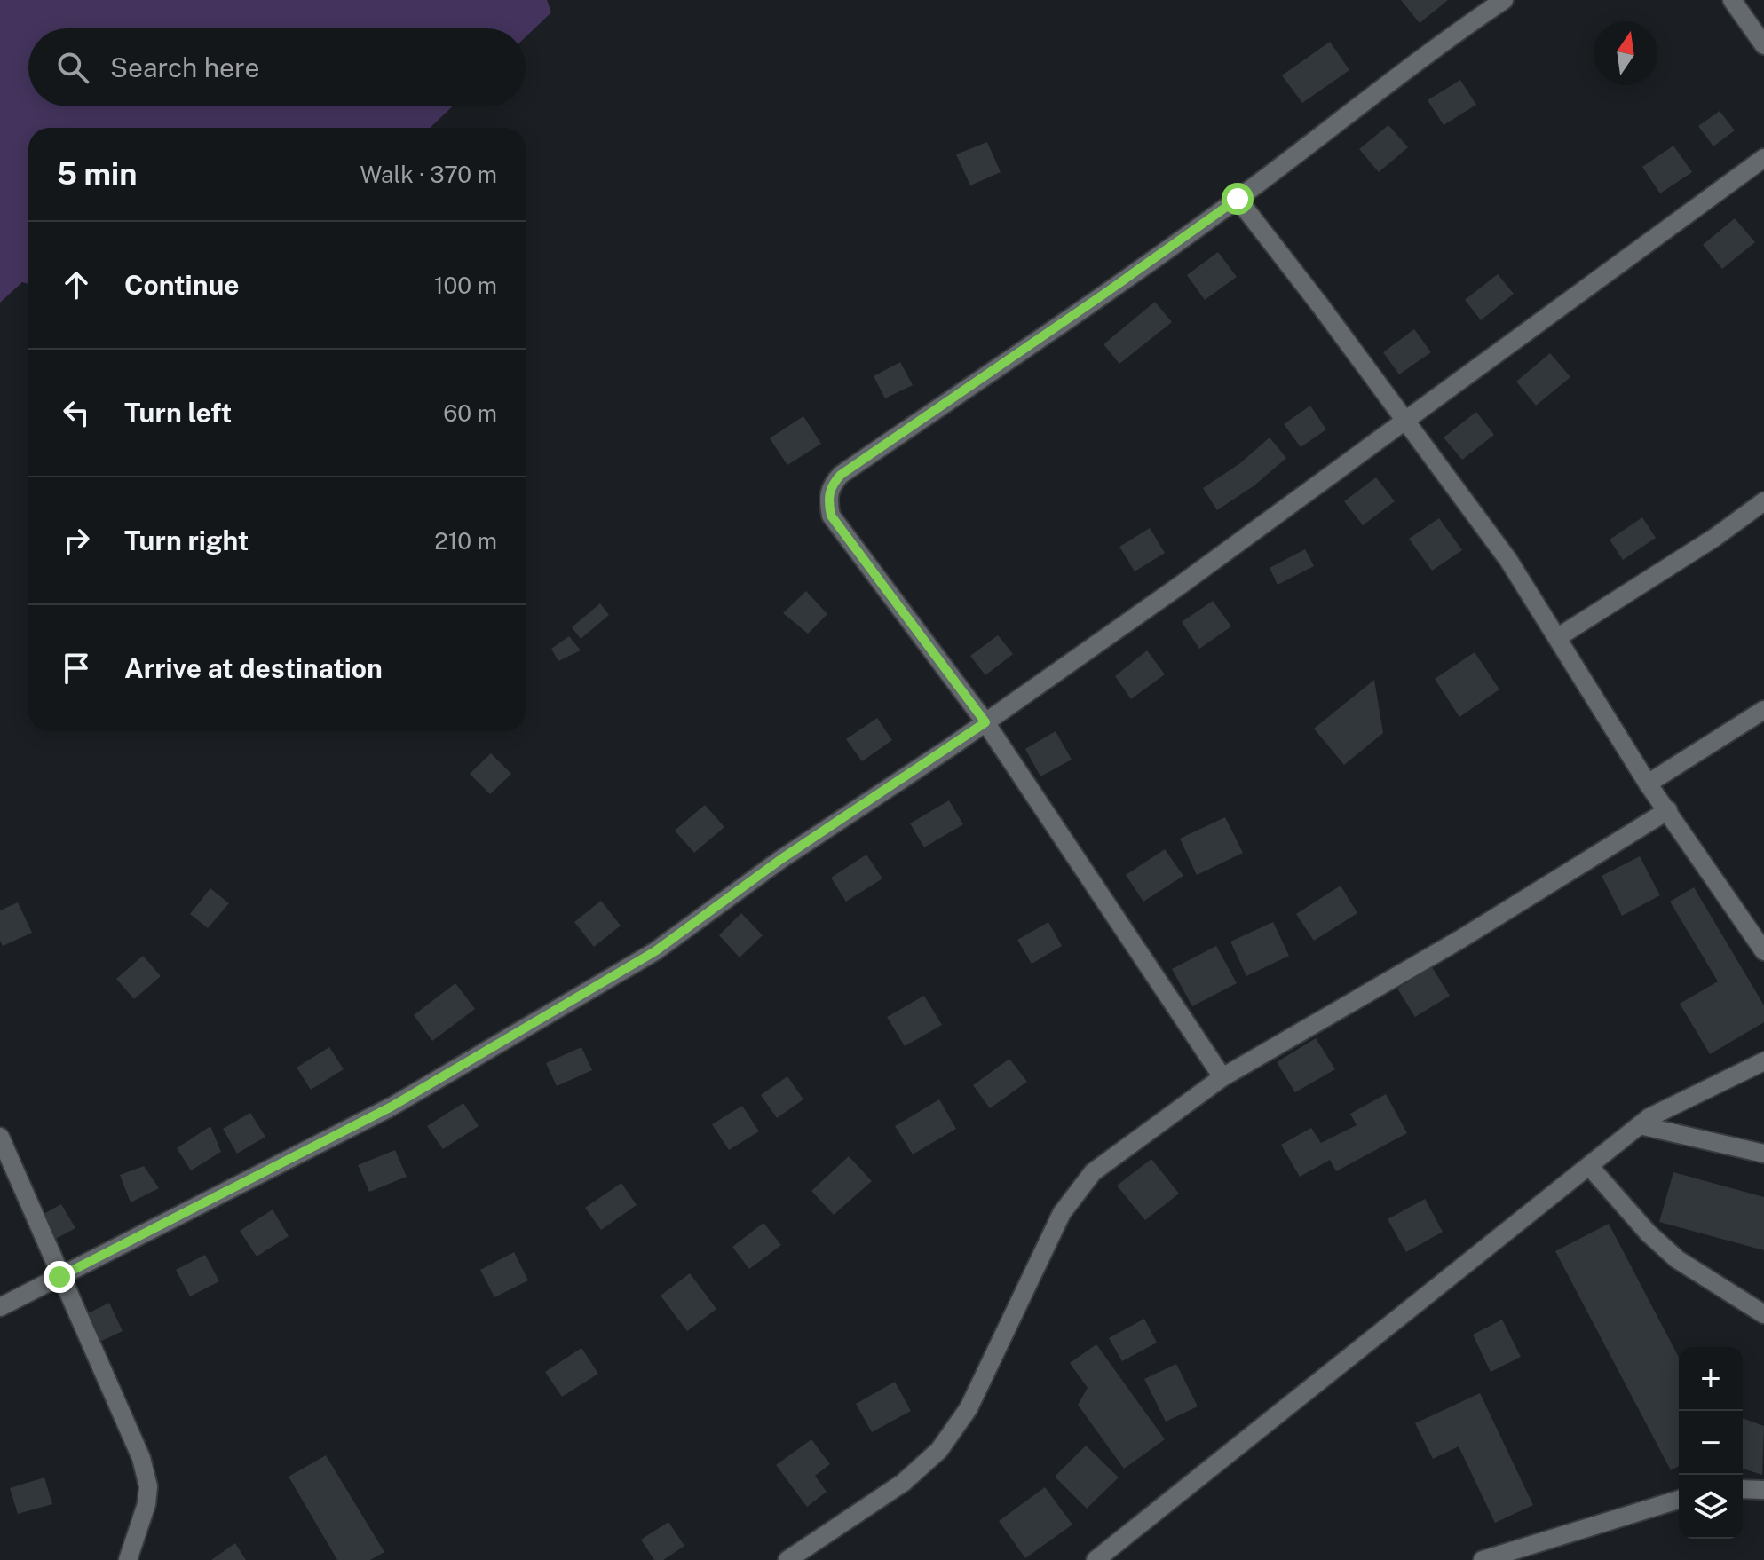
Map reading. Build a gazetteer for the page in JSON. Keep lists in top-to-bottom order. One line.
{"north":"top","page":{"search":"Search here","heading":["5 min","Walk · 370 m"],"list":[["Continue","100 m"],["Turn left","60 m"],["Turn right","210 m"],"Arrive at destination"],"map_buttons":["+","−"]}}
